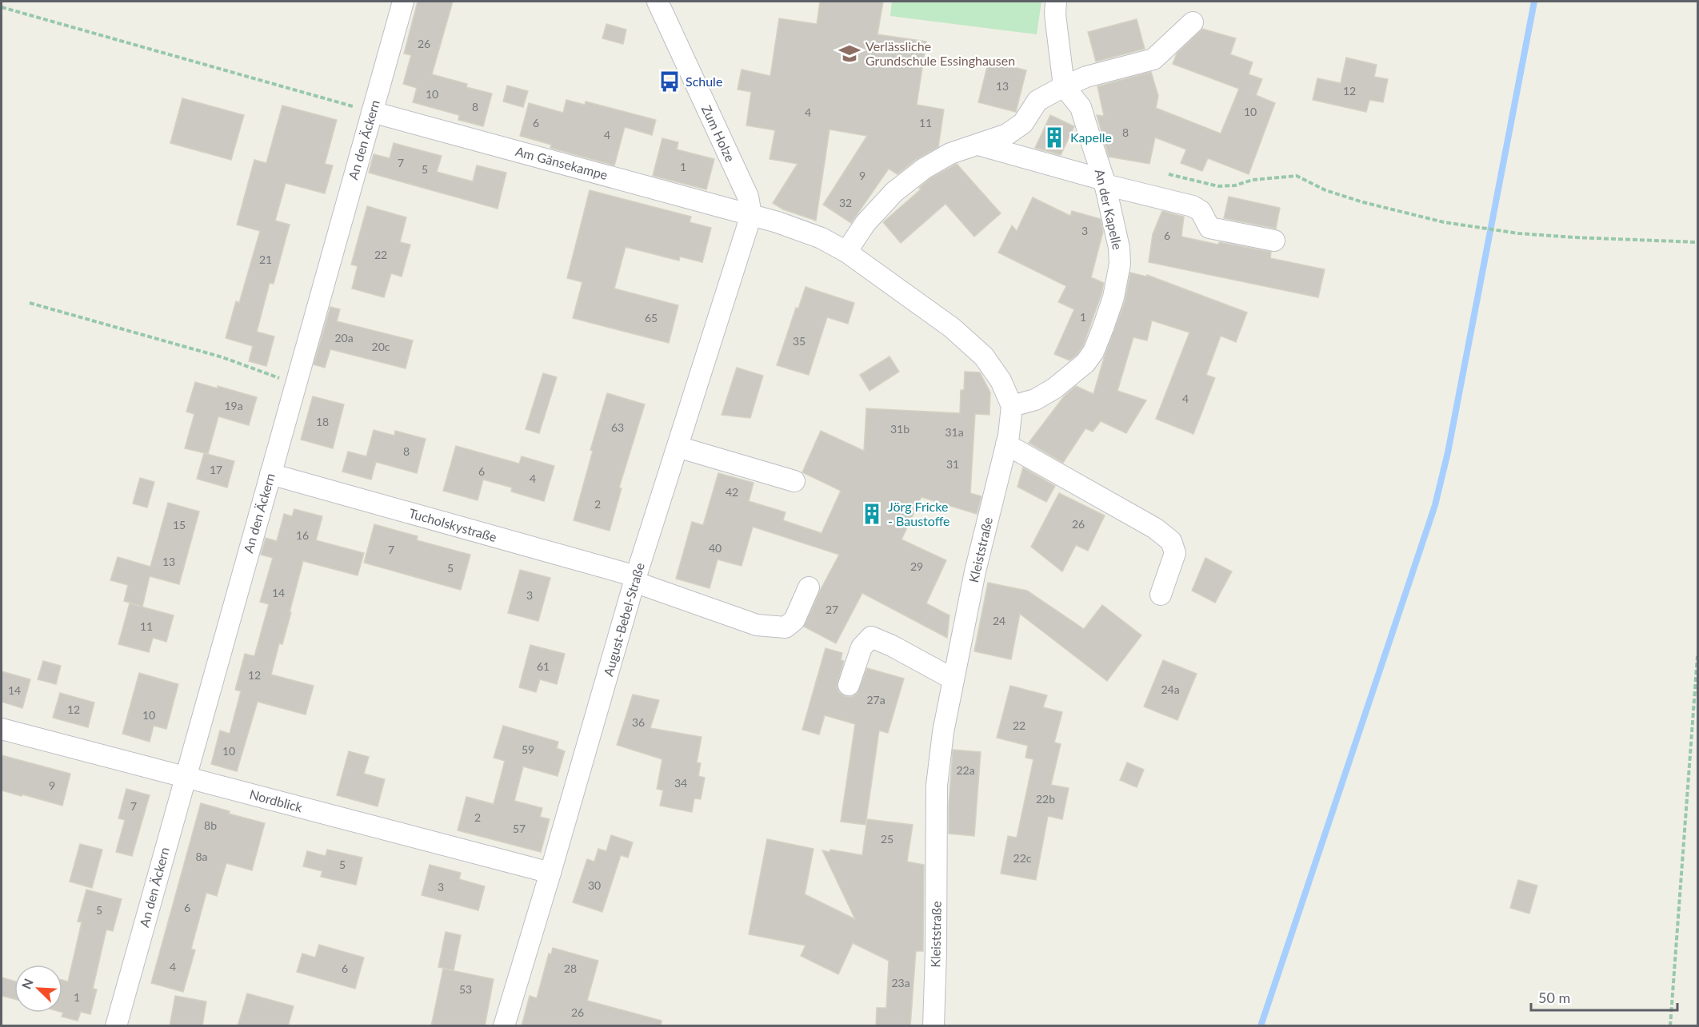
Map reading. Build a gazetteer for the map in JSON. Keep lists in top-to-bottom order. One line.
{"streets":{"street":["Zum Holze","An den Äckern","Am Gänsekampe","An der Kapelle","Tucholskystraße","Kleiststraße","August-Bebel-Straße","Nordblick"]},"crossings":[["Zum Holze","Am Gänsekampe"],["Zum Holze","August-Bebel-Straße"],["An den Äckern","Am Gänsekampe"],["An den Äckern","Tucholskystraße"],["An den Äckern","Nordblick"],["Am Gänsekampe","August-Bebel-Straße"],["An der Kapelle","Kleiststraße"],["Tucholskystraße","August-Bebel-Straße"],["August-Bebel-Straße","Nordblick"]],"places":{"school or university":["Verlässliche Grundschule Essinghausen"],"bus stop":["Schule"],"building":["Kapelle","Jörg Fricke - Baustoffe"]},"house_numbers":["26","13","12","10","8","10","4","6","11","8","4","7","1","5","9","32","3","6","22","21","1","65","20a","35","20c","4","19a","18","63","31b","31a","8","31","17","6","4","42","2","26","15","16","40","7","13","29","5","14","3","27","24","11","61","12","24a","14","27a","12","10","36","22","59","10","22a","34","9","22b","7","2","8b","57","25","8a","22c","5","30","3","6","5","4","6","28","23a","53","1","26"],"scale_bar":"50 m","north":"top left"}
